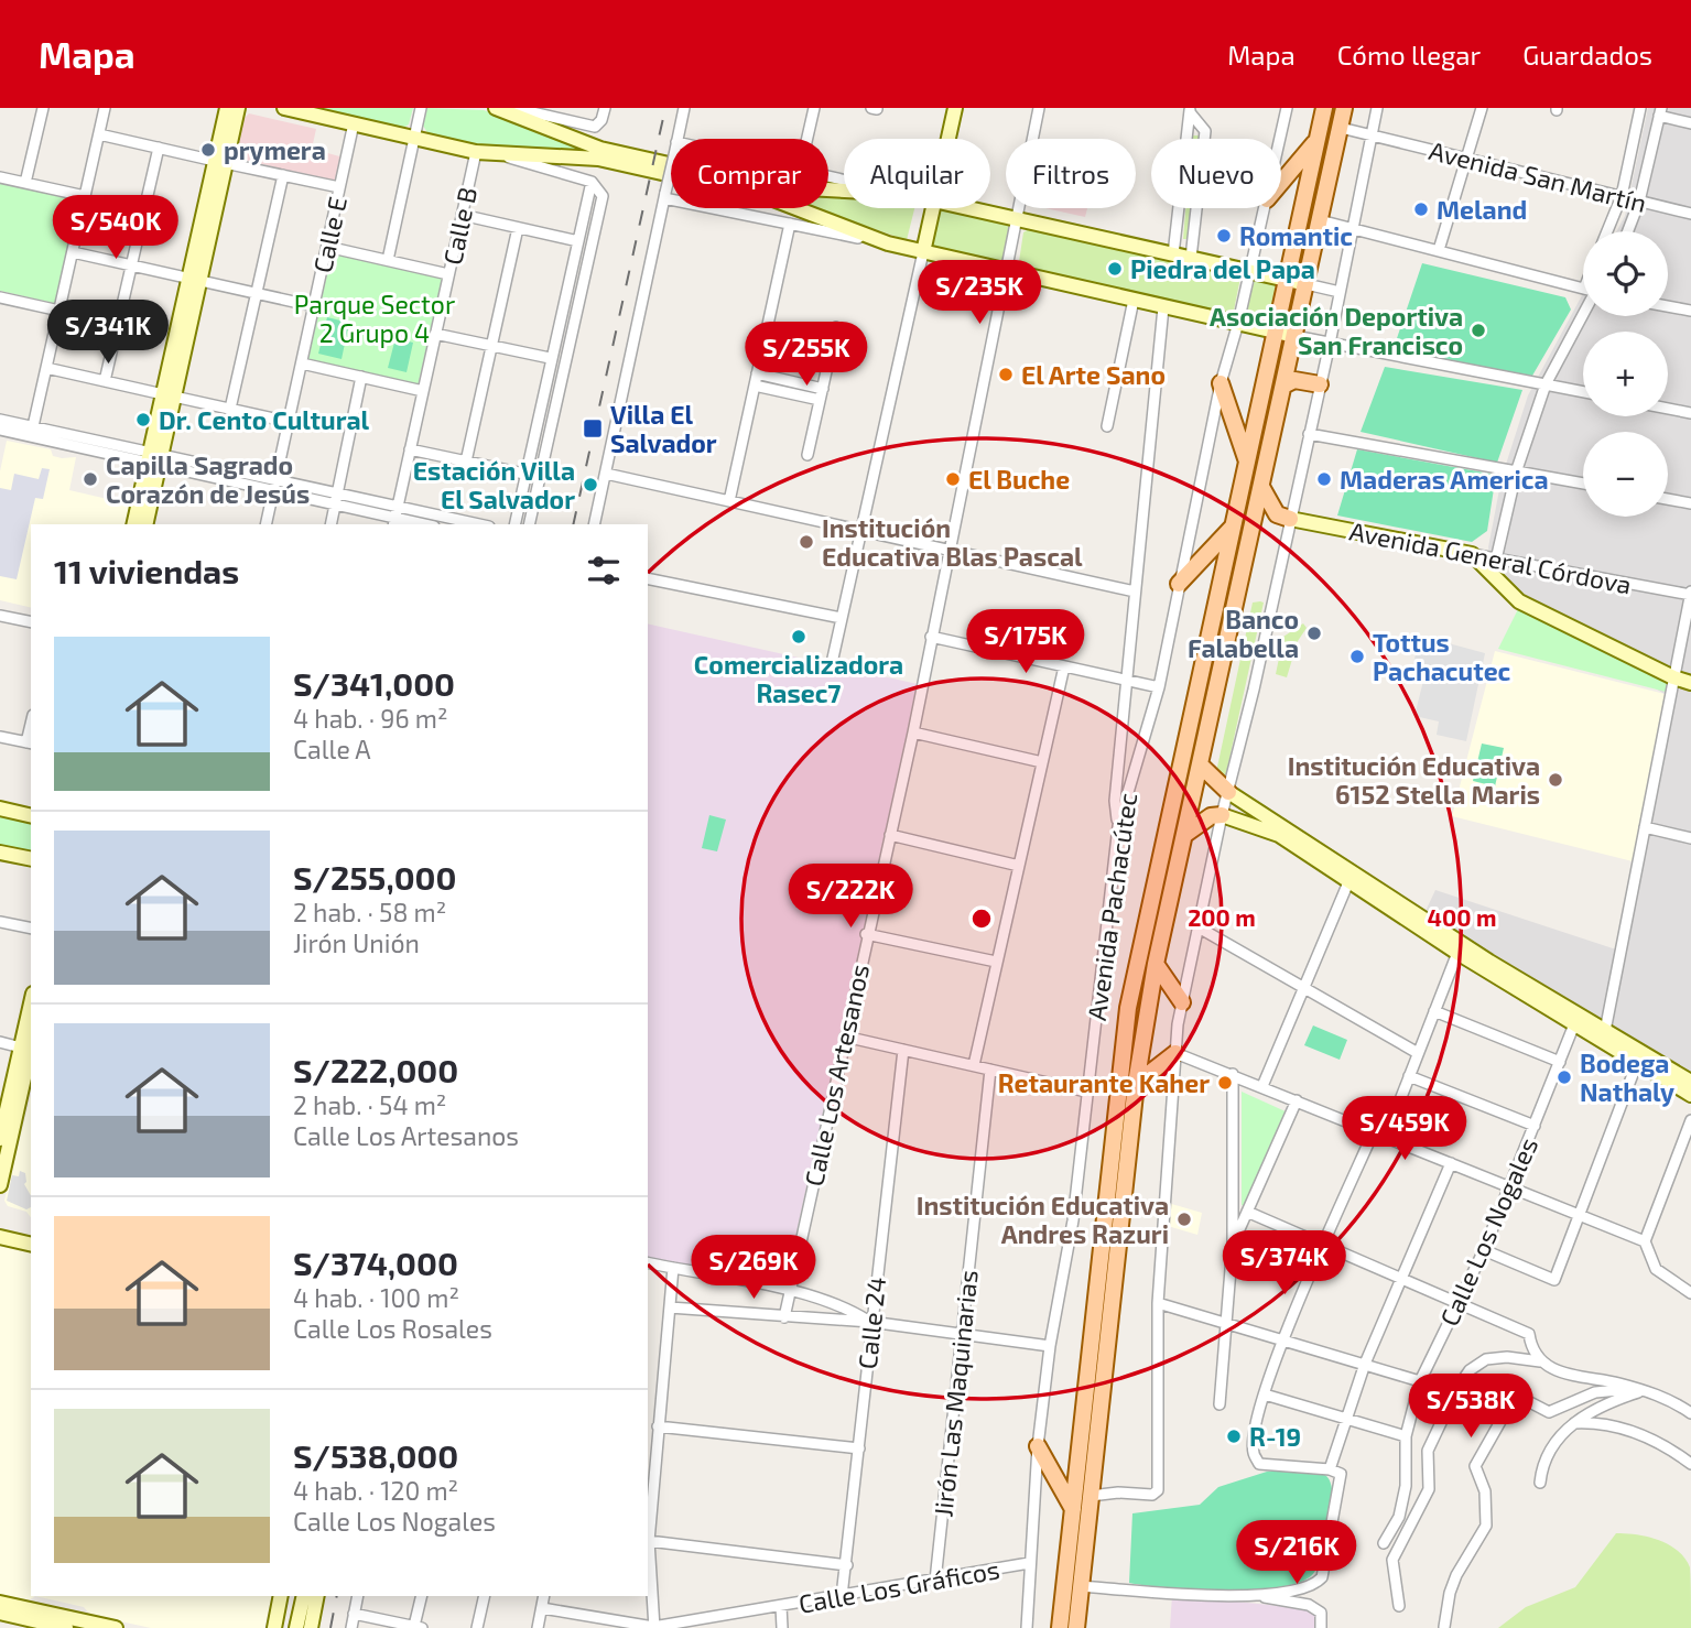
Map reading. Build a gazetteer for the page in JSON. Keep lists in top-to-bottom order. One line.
{"streets":{"main road":["Avenida Pachacútec"],"street":["Avenida San Martín","Calle B","Calle E","Avenida General Córdova","Calle Los Artesanos","Calle Los Nogales","Calle 24","Jirón Las Maquinarias","Calle Los Gráficos"]},"crossings":[["Avenida San Martín","Avenida Pachacútec"],["Avenida Pachacútec","Calle Los Gráficos"],["Calle 24","Calle Los Gráficos"],["Jirón Las Maquinarias","Calle Los Gráficos"]],"parks":["Parque Sector 2 Grupo 4"],"places":{"other":["prymera","Meland","Romantic","Piedra del Papa","Asociación Deportiva San Francisco","El Arte Sano","Dr. Cento Cultural","Capilla Sagrado Corazón de Jesús","El Buche","Maderas America","Estación Villa El Salvador","Institución Educativa Blas Pascal","Banco Falabella","Comercializadora Rasec7","Tottus Pachacutec","Institución Educativa 6152 Stella Maris","Bodega Nathaly","Retaurante Kaher","Institución Educativa Andres Razuri","R-19"],"transit":["Villa El Salvador"]},"page":{"header":"Mapa","nav":["Mapa","Cómo llegar","Guardados"],"chip":["Comprar","Alquilar","Filtros","Nuevo"],"price":["S/540K","S/235K","S/341K","S/255K","S/175K","S/222K","S/459K","S/374K","S/269K","S/538K","S/216K"],"map_buttons":["+","−"],"heading":"11 viviendas","list":[{"name":"S/341,000","note":"4 hab. · 96 m² · Calle A"},{"name":"S/255,000","note":"2 hab. · 58 m² · Jirón Unión"},{"name":"S/222,000","note":"2 hab. · 54 m² · Calle Los Artesanos"},{"name":"S/374,000","note":"4 hab. · 100 m² · Calle Los Rosales"},{"name":"S/538,000","note":"4 hab. · 120 m² · Calle Los Nogales"}]},"rings":["200 m","400 m"]}
